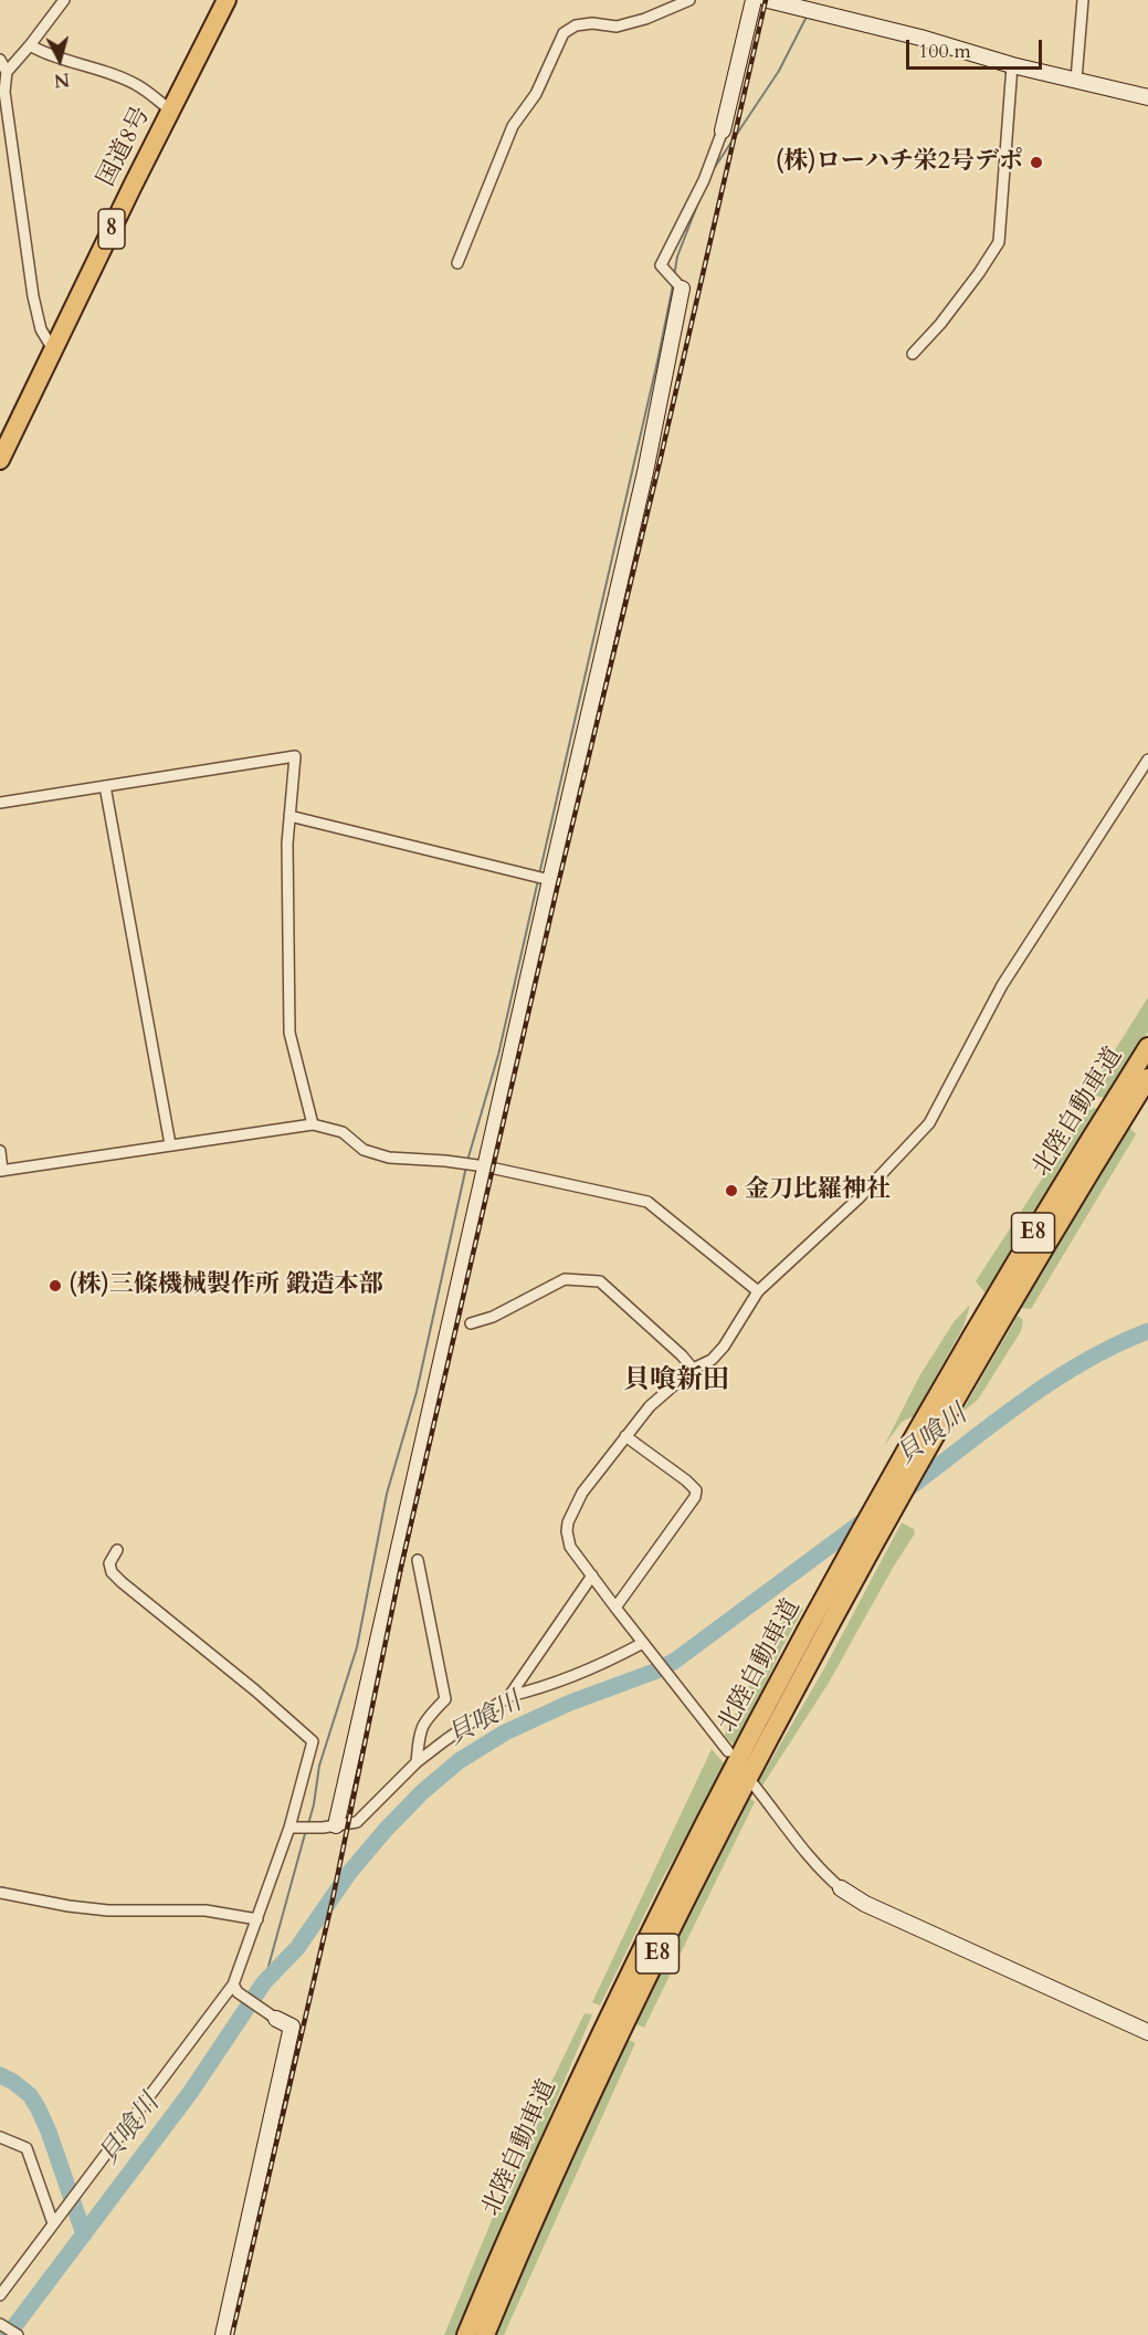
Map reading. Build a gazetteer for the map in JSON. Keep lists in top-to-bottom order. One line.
{"streets":{"highway":["国道8号","8","北陸自動車道","E8"]},"districts":["貝喰新田"],"water":["貝喰川"],"places":["(株)ローハチ栄2号デポ","金刀比羅神社","(株)三條機械製作所 鍛造本部"],"scale_bar":"100 m","north":"bottom"}
